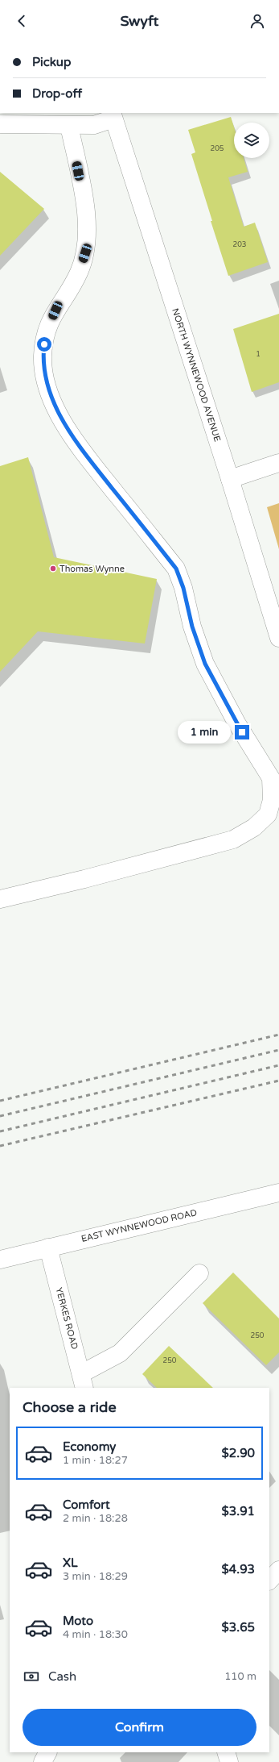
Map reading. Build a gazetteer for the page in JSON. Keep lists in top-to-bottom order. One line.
{"streets":{"street":["NORTH WYNNEWOOD AVENUE","EAST WYNNEWOOD ROAD","YERKES ROAD"]},"crossings":[["EAST WYNNEWOOD ROAD","YERKES ROAD"]],"places":["Thomas Wynne"],"house_numbers":["205","203","1","250","250"],"page":{"header":"Swyft","banner":["Pickup","Drop-off"],"bubble":"1 min","heading":"Choose a ride","list":[{"name":"Economy","note":"1 min · 18:27","value":"$2.90"},{"name":"Comfort","note":"2 min · 18:28","value":"$3.91"},{"name":"XL","note":"3 min · 18:29","value":"$4.93"},{"name":"Moto","note":"4 min · 18:30","value":"$3.65"}],"pay":["Cash","110 m"],"buttons":"Confirm"}}
